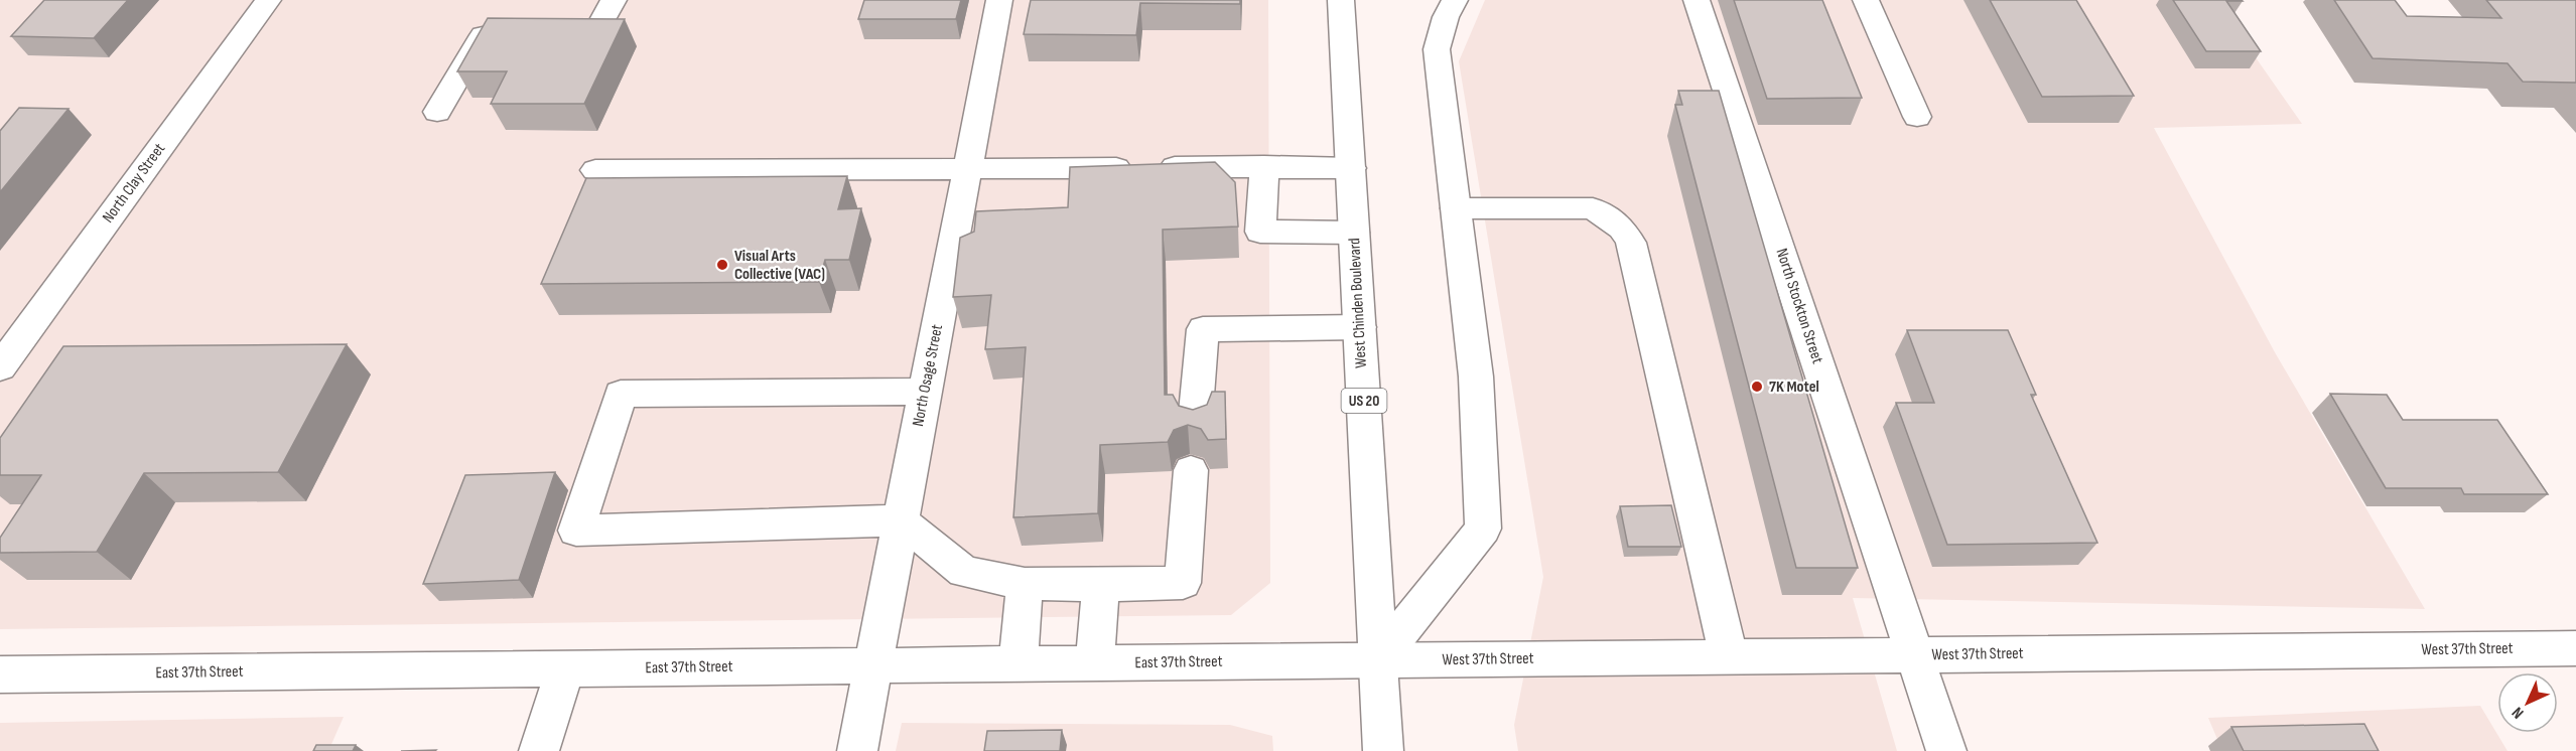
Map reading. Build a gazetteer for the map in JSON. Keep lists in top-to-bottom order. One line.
{"streets":{"street":["North Clay Street","West Chinden Boulevard","North Stockton Street","North Osage Street","US 20","West 37th Street","East 37th Street"]},"crossings":[["West Chinden Boulevard","West 37th Street"],["West Chinden Boulevard","East 37th Street"],["North Stockton Street","West 37th Street"],["North Osage Street","East 37th Street"],["West 37th Street","East 37th Street"]],"places":["Visual Arts Collective (VAC)","7K Motel"],"north":"bottom left"}
